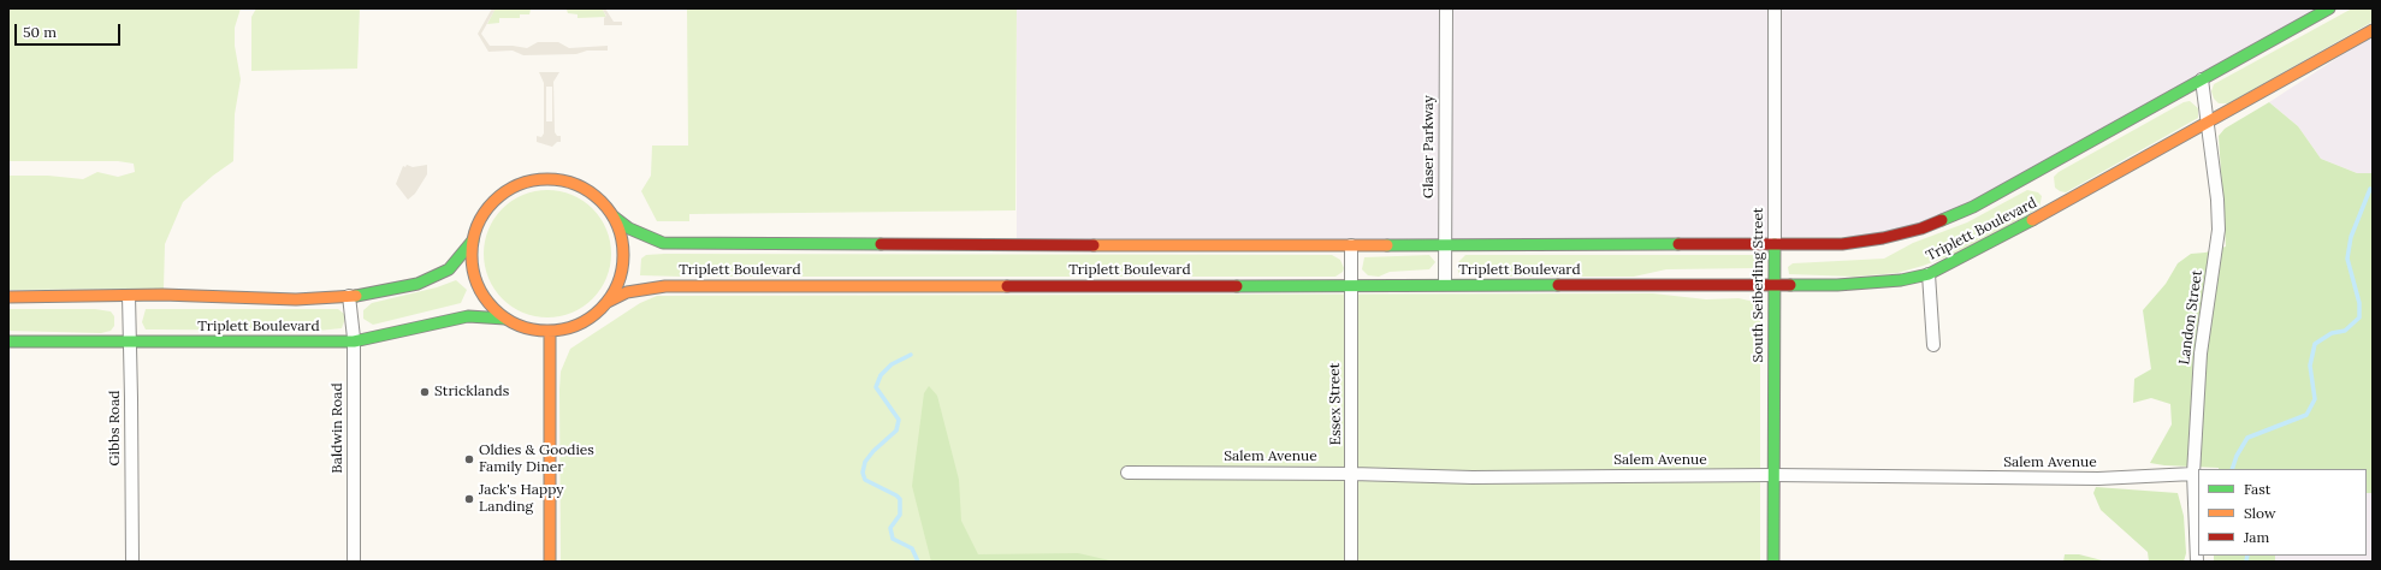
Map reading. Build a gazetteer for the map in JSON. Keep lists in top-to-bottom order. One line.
{"streets":{"main road":["Triplett Boulevard","South Seiberling Street"],"street":["Glaser Parkway","Landon Street","Essex Street","Gibbs Road","Baldwin Road","Salem Avenue"]},"crossings":[["Glaser Parkway","Triplett Boulevard"],["Triplett Boulevard","South Seiberling Street"],["Triplett Boulevard","Landon Street"],["Triplett Boulevard","Essex Street"],["Triplett Boulevard","Gibbs Road"],["Triplett Boulevard","Baldwin Road"],["South Seiberling Street","Salem Avenue"],["Landon Street","Salem Avenue"],["Essex Street","Salem Avenue"]],"places":["Stricklands","Oldies & Goodies Family Diner","Jack's Happy Landing"],"legend":["Fast","Slow","Jam"],"scale_bar":"50 m"}
